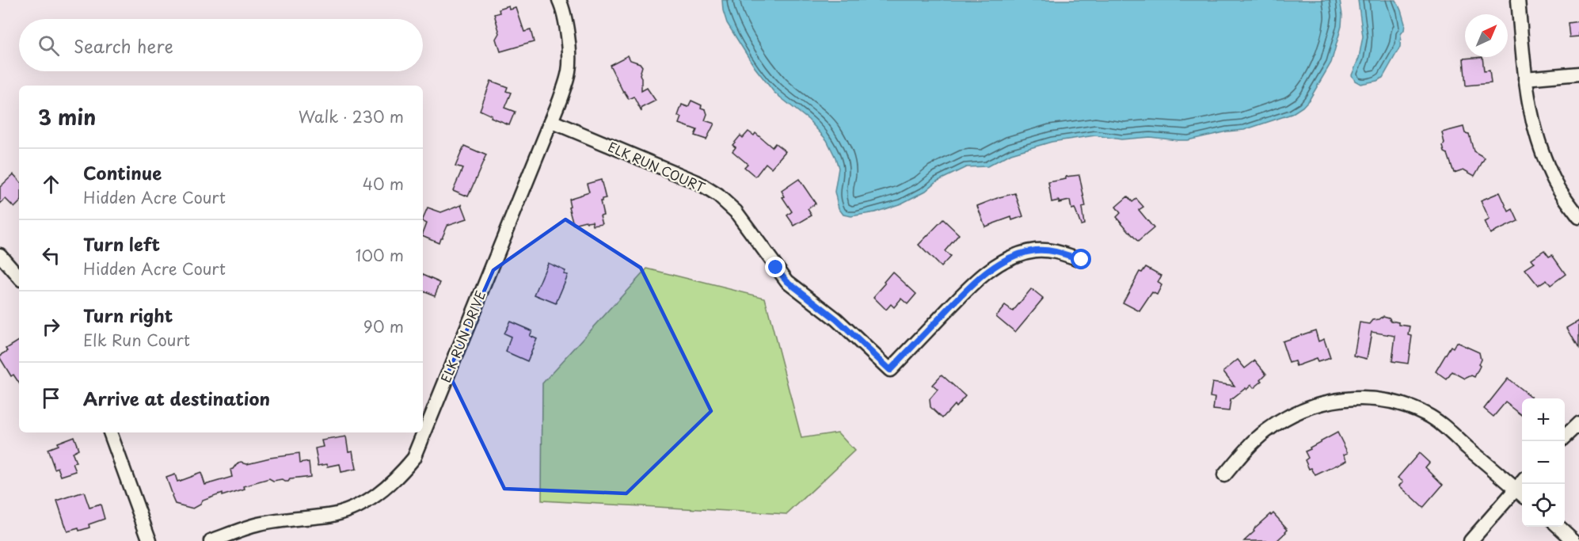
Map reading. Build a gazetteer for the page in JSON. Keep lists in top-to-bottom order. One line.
{"streets":{"street":["ELK RUN COURT","ELK RUN DRIVE"]},"crossings":[["ELK RUN COURT","ELK RUN DRIVE"]],"north":"top right","page":{"search":"Search here","heading":["3 min","Walk · 230 m"],"list":[["Continue","Hidden Acre Court","40 m"],["Turn left","Hidden Acre Court","100 m"],["Turn right","Elk Run Court","90 m"],"Arrive at destination"],"map_buttons":["+","−"]}}
